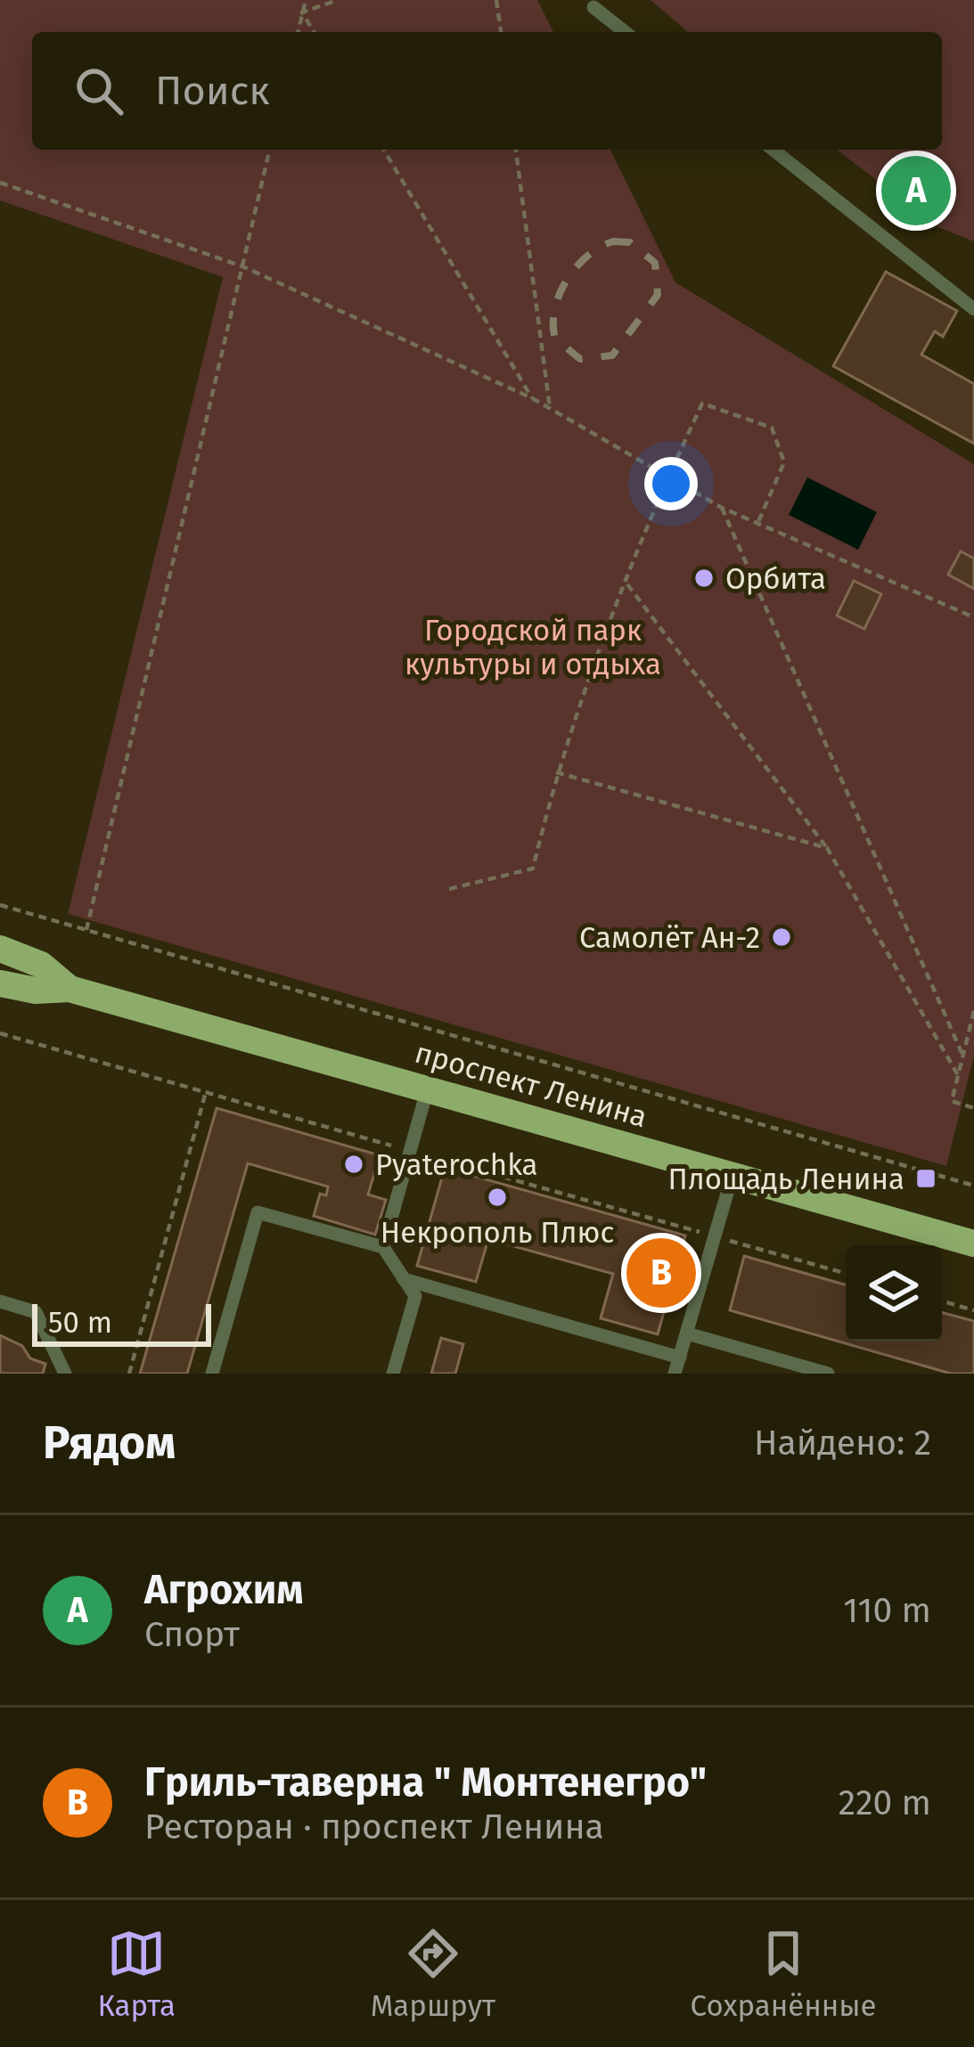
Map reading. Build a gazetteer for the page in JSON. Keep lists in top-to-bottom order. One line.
{"streets":{"main road":["проспект Ленина"]},"parks":["Городской парк культуры и отдыха"],"places":{"other":["Орбита","Самолёт Ан-2","Pyaterochka","Некрополь Плюс"],"transit":["Площадь Ленина"]},"scale_bar":"50 m","page":{"search":"Поиск","pins":["A","B"],"scale":"50 m","heading":["Рядом","Найдено: 2"],"list":[{"mark":"A","name":"Агрохим","note":"Спорт","value":"110 m"},{"mark":"B","name":"Гриль-таверна \" Монтенегро\"","note":"Ресторан · проспект Ленина","value":"220 m"}],"nav":["Карта","Маршрут","Сохранённые"]}}
